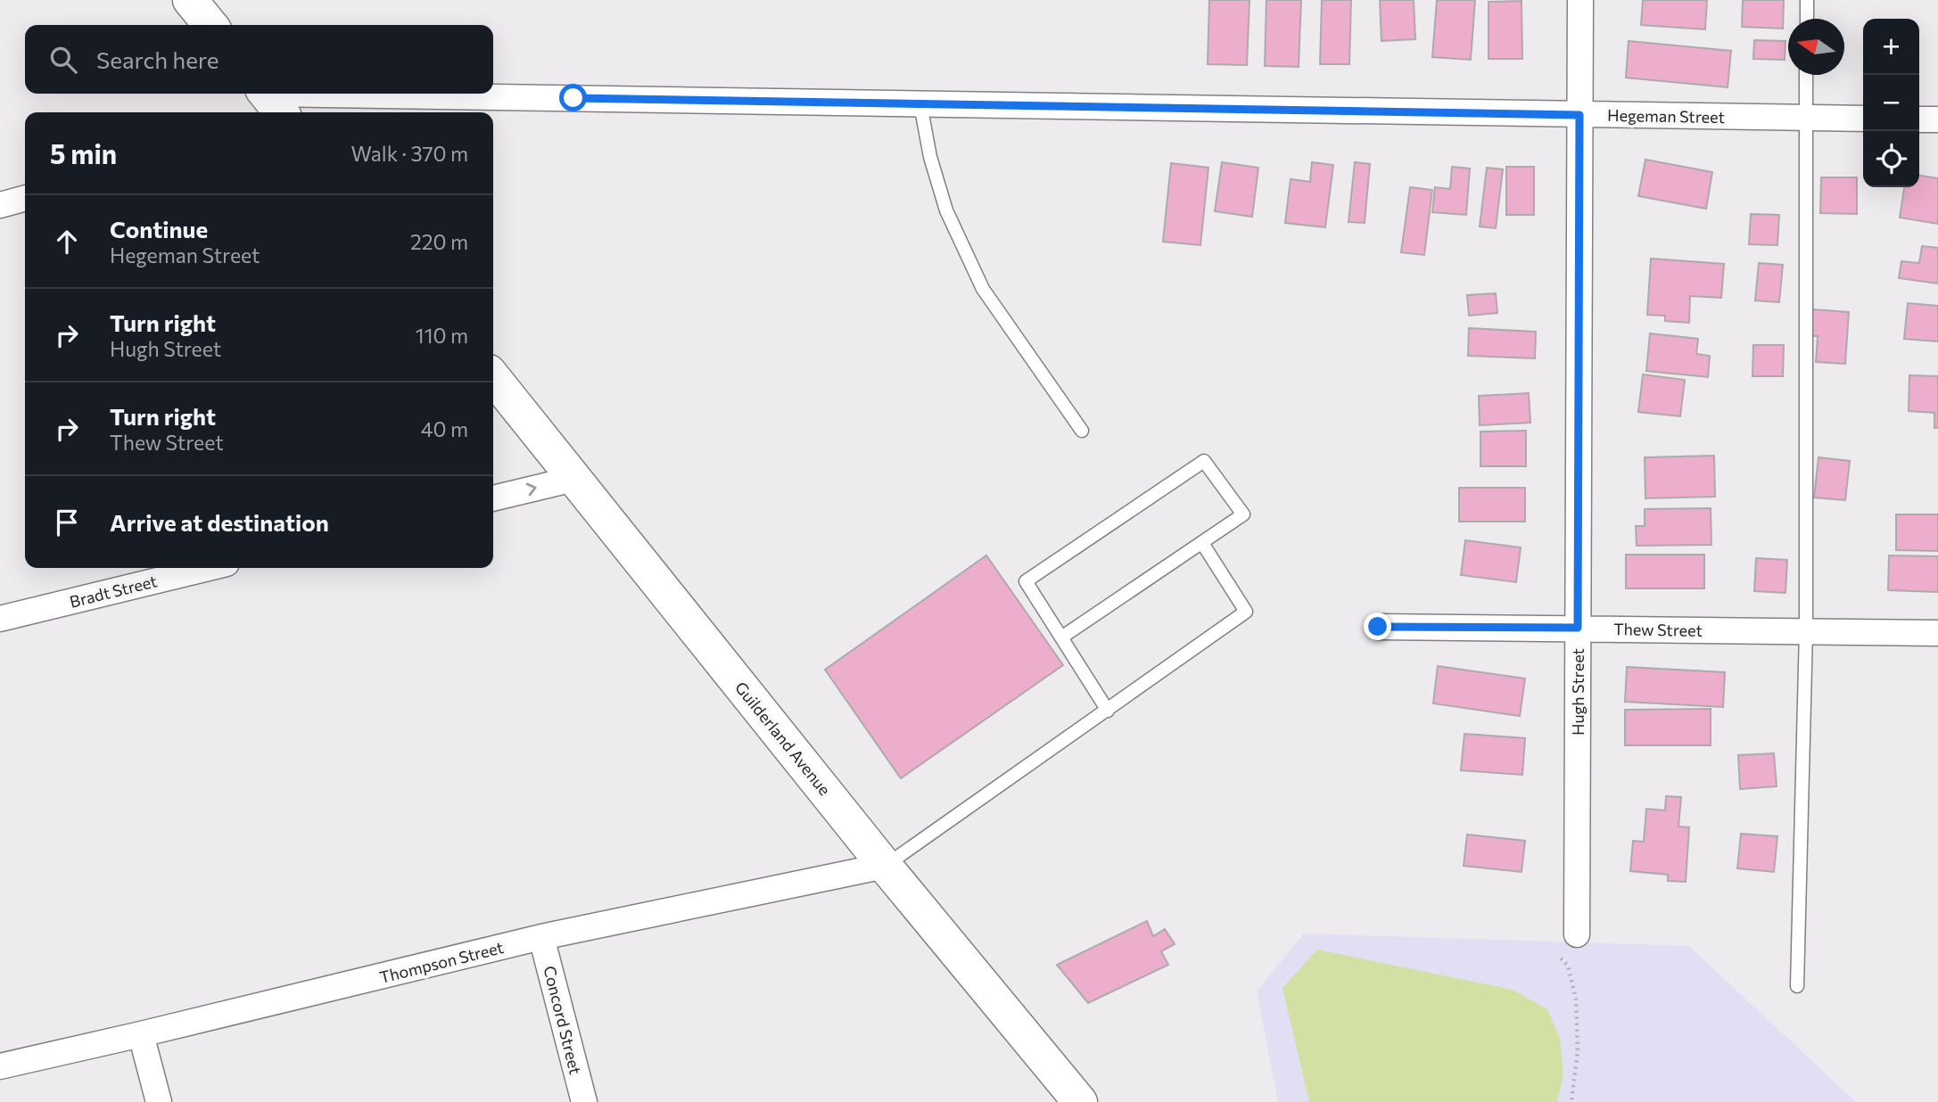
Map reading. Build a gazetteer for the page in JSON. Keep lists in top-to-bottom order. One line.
{"streets":{"street":["Hegeman Street","Bradt Street","Thew Street","Hugh Street","Guilderland Avenue","Thompson Street","Concord Street"]},"crossings":[["Hegeman Street","Hugh Street"],["Thew Street","Hugh Street"],["Guilderland Avenue","Thompson Street"],["Thompson Street","Concord Street"]],"north":"left","page":{"map_buttons":["+","−"],"search":"Search here","heading":["5 min","Walk · 370 m"],"list":[["Continue","Hegeman Street","220 m"],["Turn right","Hugh Street","110 m"],["Turn right","Thew Street","40 m"],"Arrive at destination"]}}
